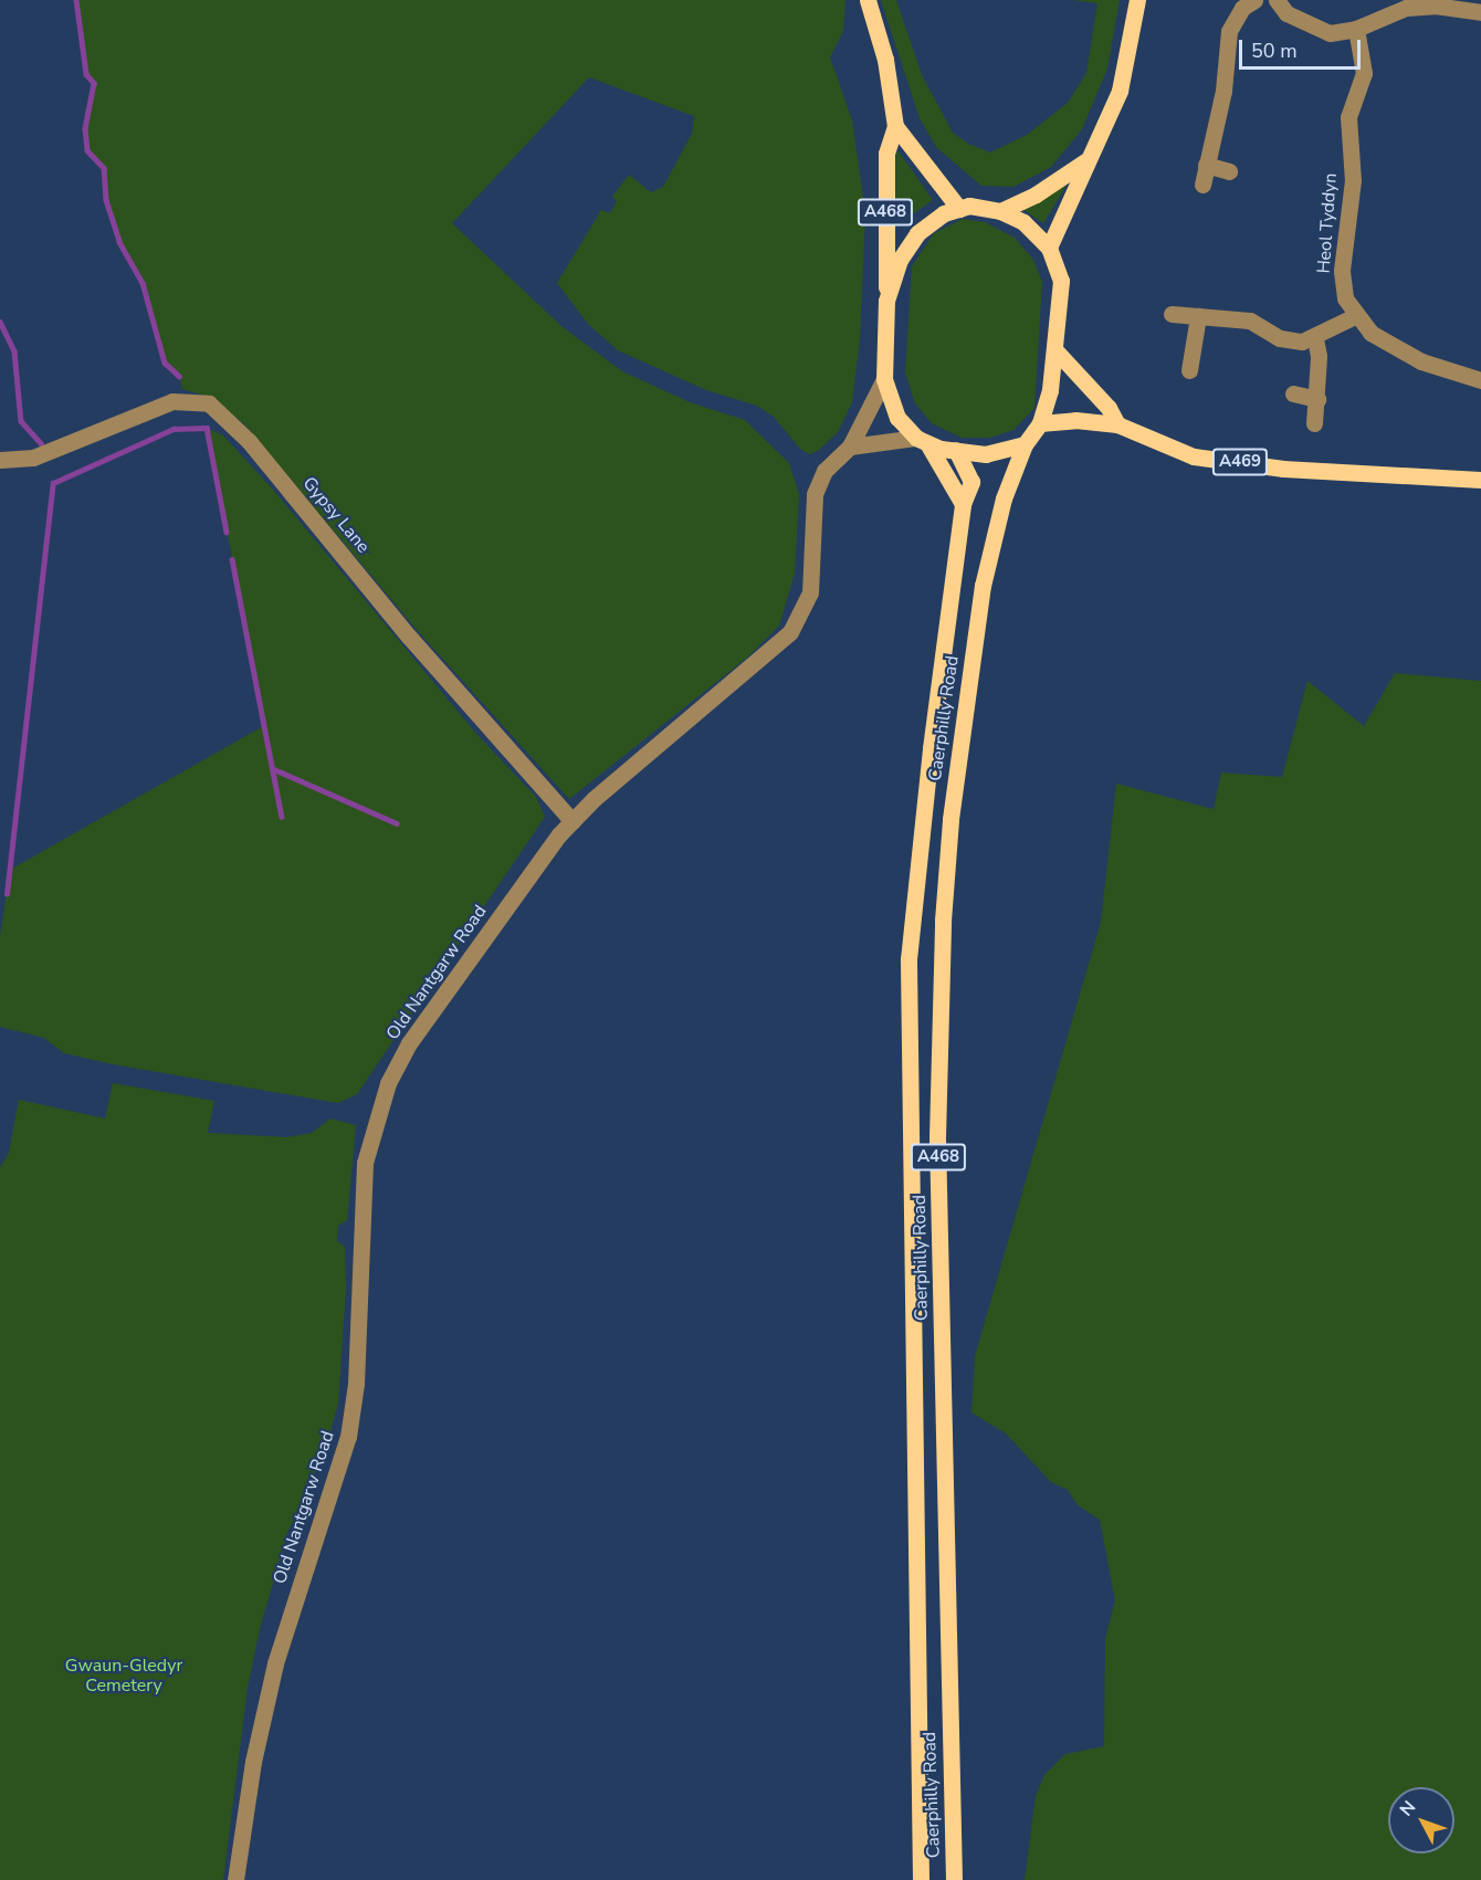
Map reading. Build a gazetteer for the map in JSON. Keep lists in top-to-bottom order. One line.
{"streets":{"main road":["A468","A469","Caerphilly Road"],"street":["Heol Tyddyn","Gypsy Lane","Old Nantgarw Road"]},"crossings":[["A468","A469"],["A468","Caerphilly Road"],["A468","Old Nantgarw Road"],["A469","Caerphilly Road"],["A469","Old Nantgarw Road"],["Gypsy Lane","Old Nantgarw Road"],["Caerphilly Road","Old Nantgarw Road"]],"parks":["Gwaun-Gledyr Cemetery"],"scale_bar":"50 m","north":"top left"}
